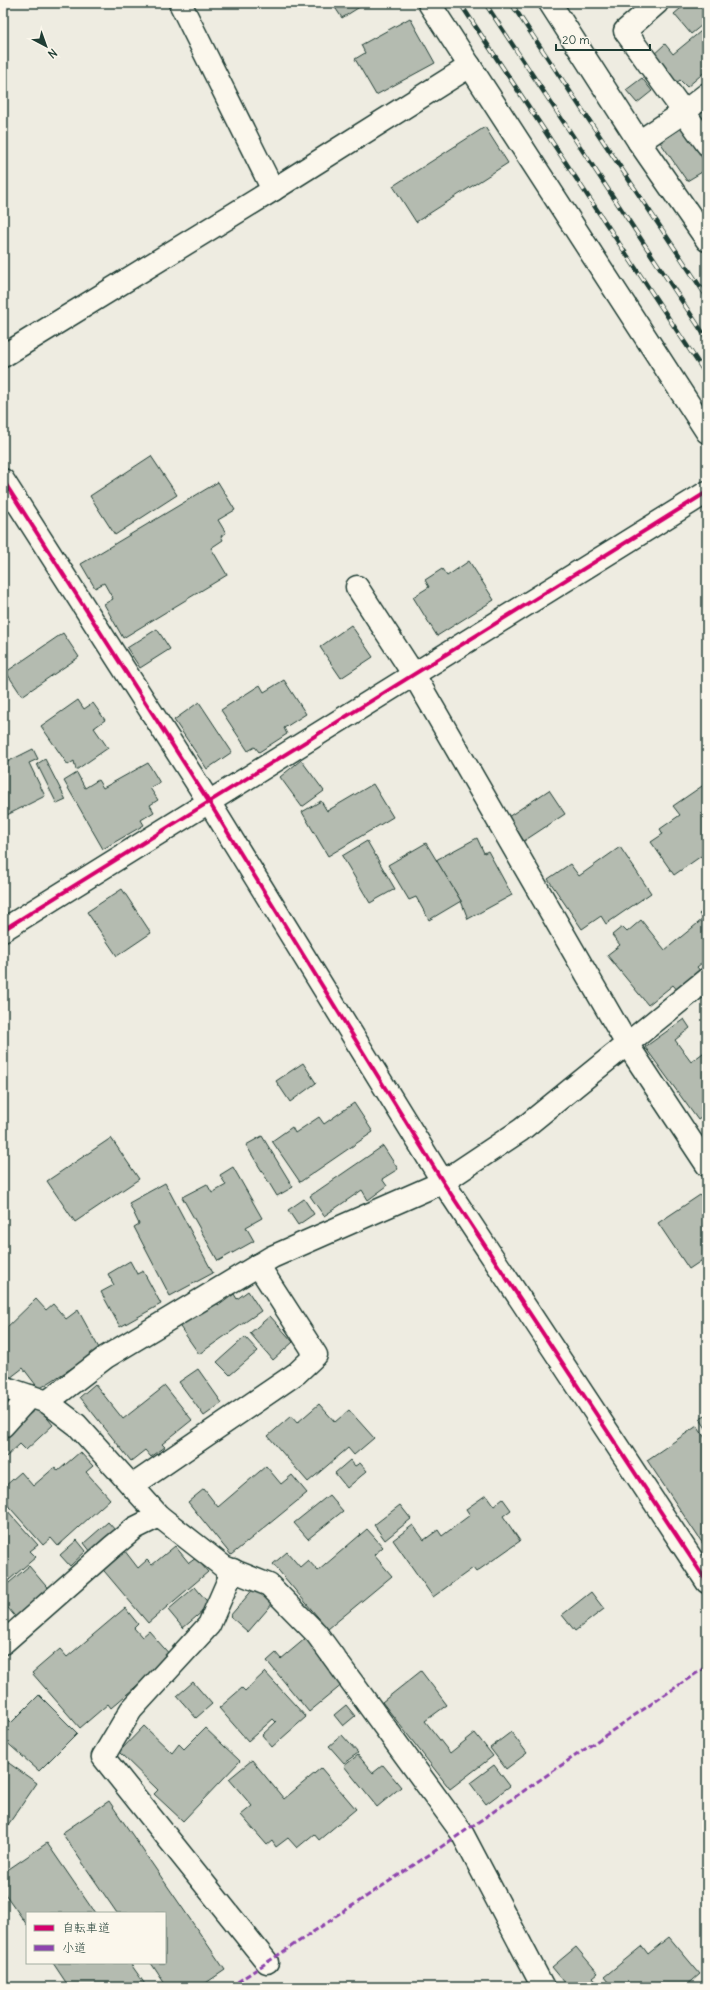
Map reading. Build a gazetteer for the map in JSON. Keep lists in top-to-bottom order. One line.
{"legend":["自転車道","小道"],"scale_bar":"20 m","north":"bottom right"}
